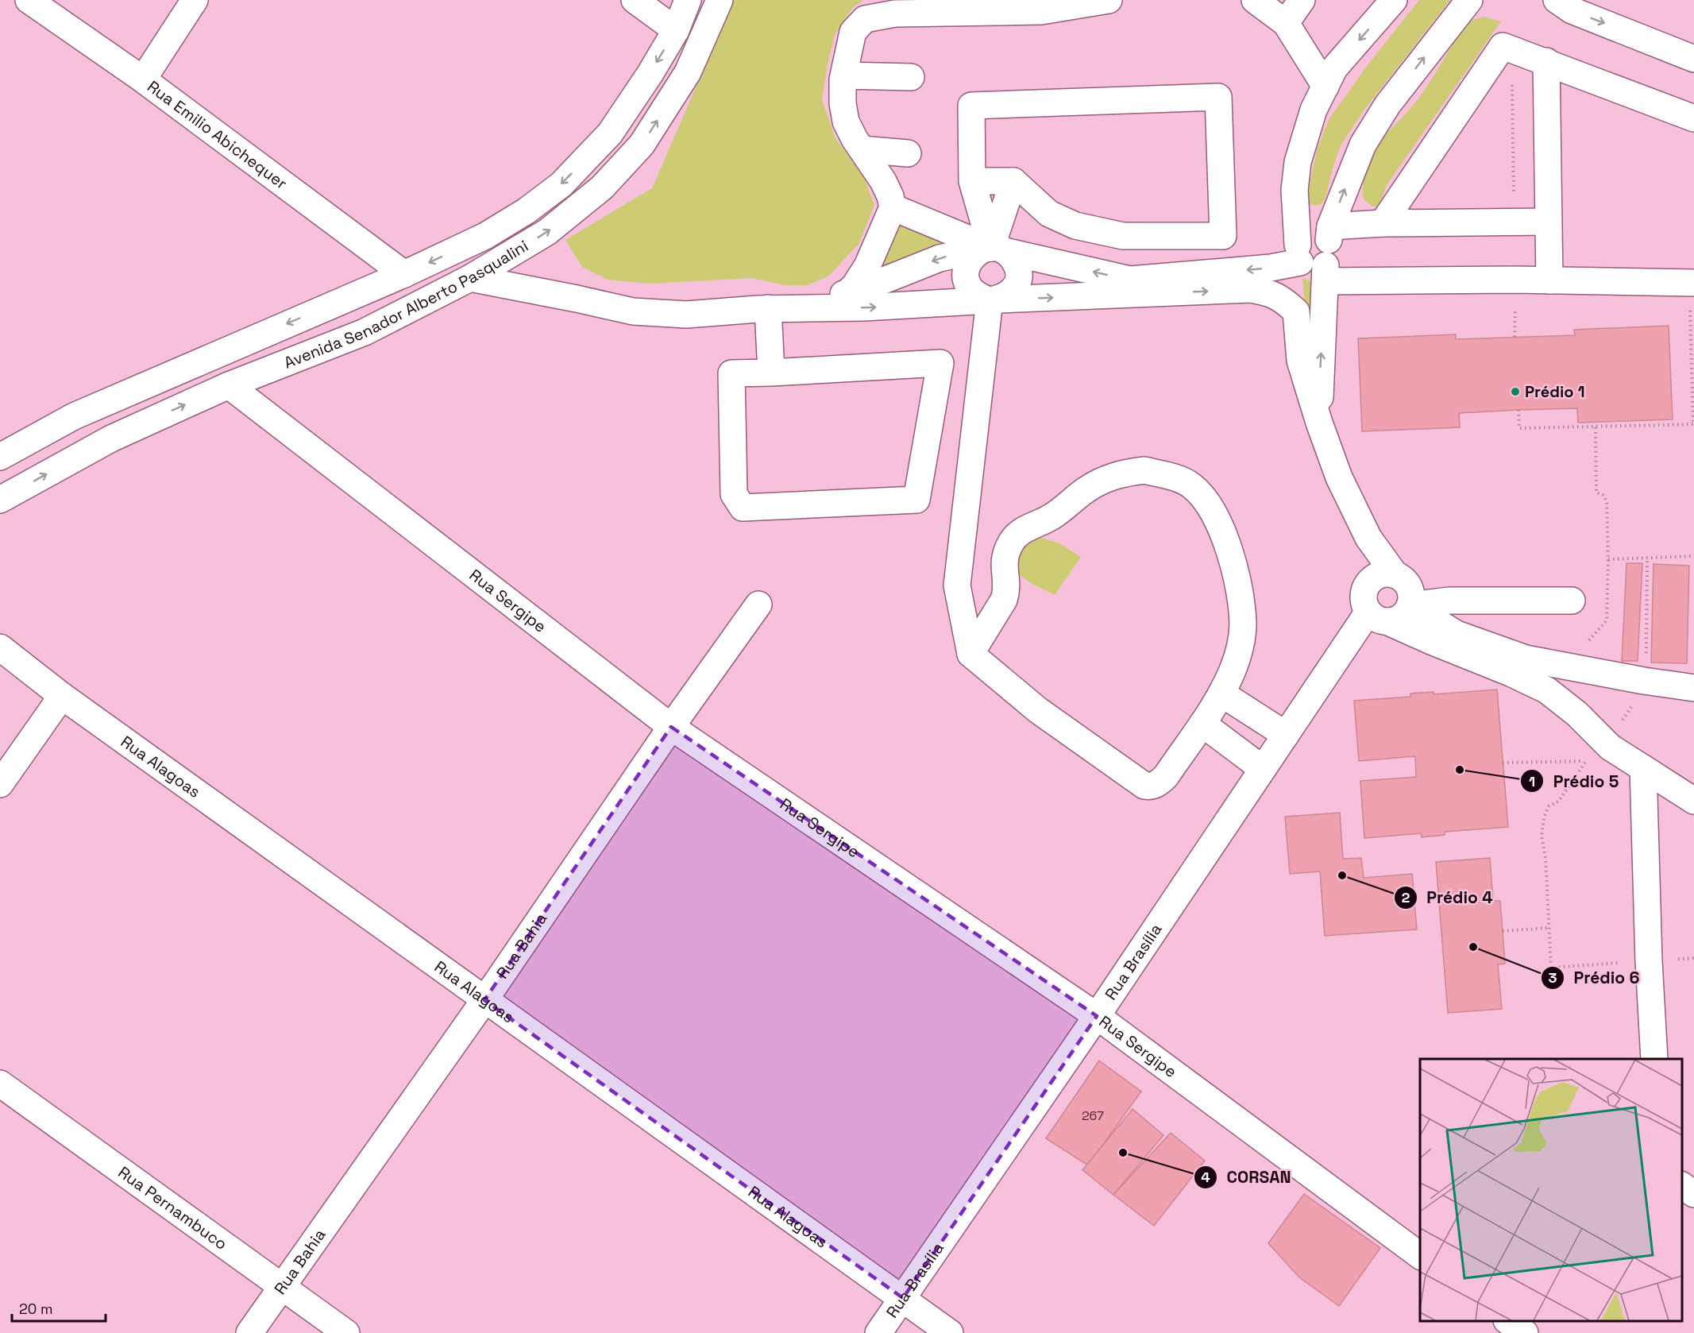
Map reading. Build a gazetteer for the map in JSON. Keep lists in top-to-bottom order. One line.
{"streets":{"street":["Rua Emilio Abichequer","Avenida Senador Alberto Pasqualini","Rua Sergipe","Rua Alagoas","Rua Bahia","Rua Brasília","Rua Pernambuco"]},"crossings":[["Rua Emilio Abichequer","Avenida Senador Alberto Pasqualini"],["Avenida Senador Alberto Pasqualini","Rua Sergipe"],["Rua Sergipe","Rua Bahia"],["Rua Sergipe","Rua Brasília"],["Rua Alagoas","Rua Bahia"],["Rua Alagoas","Rua Brasília"],["Rua Bahia","Rua Pernambuco"]],"places":["Prédio 1","Prédio 5","Prédio 4","Prédio 6","CORSAN"],"house_numbers":["267"],"scale_bar":"20 m"}
